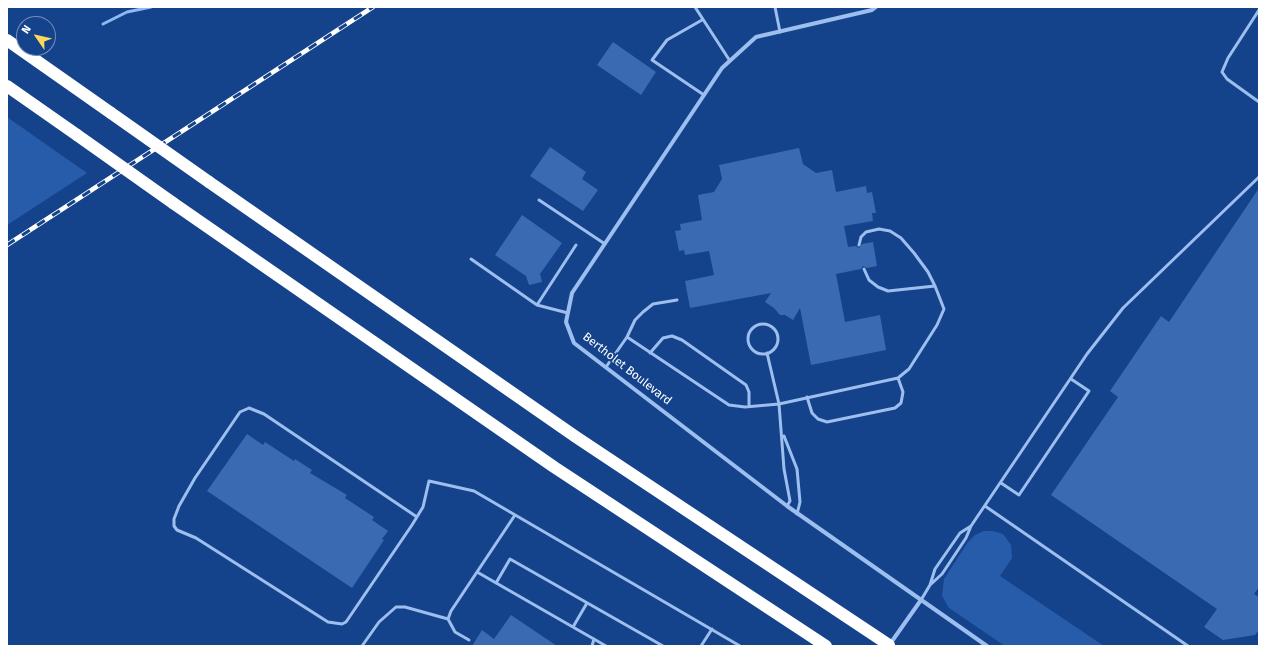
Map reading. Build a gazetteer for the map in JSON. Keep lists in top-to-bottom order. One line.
{"streets":{"street":["Bertholet Boulevard"]},"north":"top left"}
